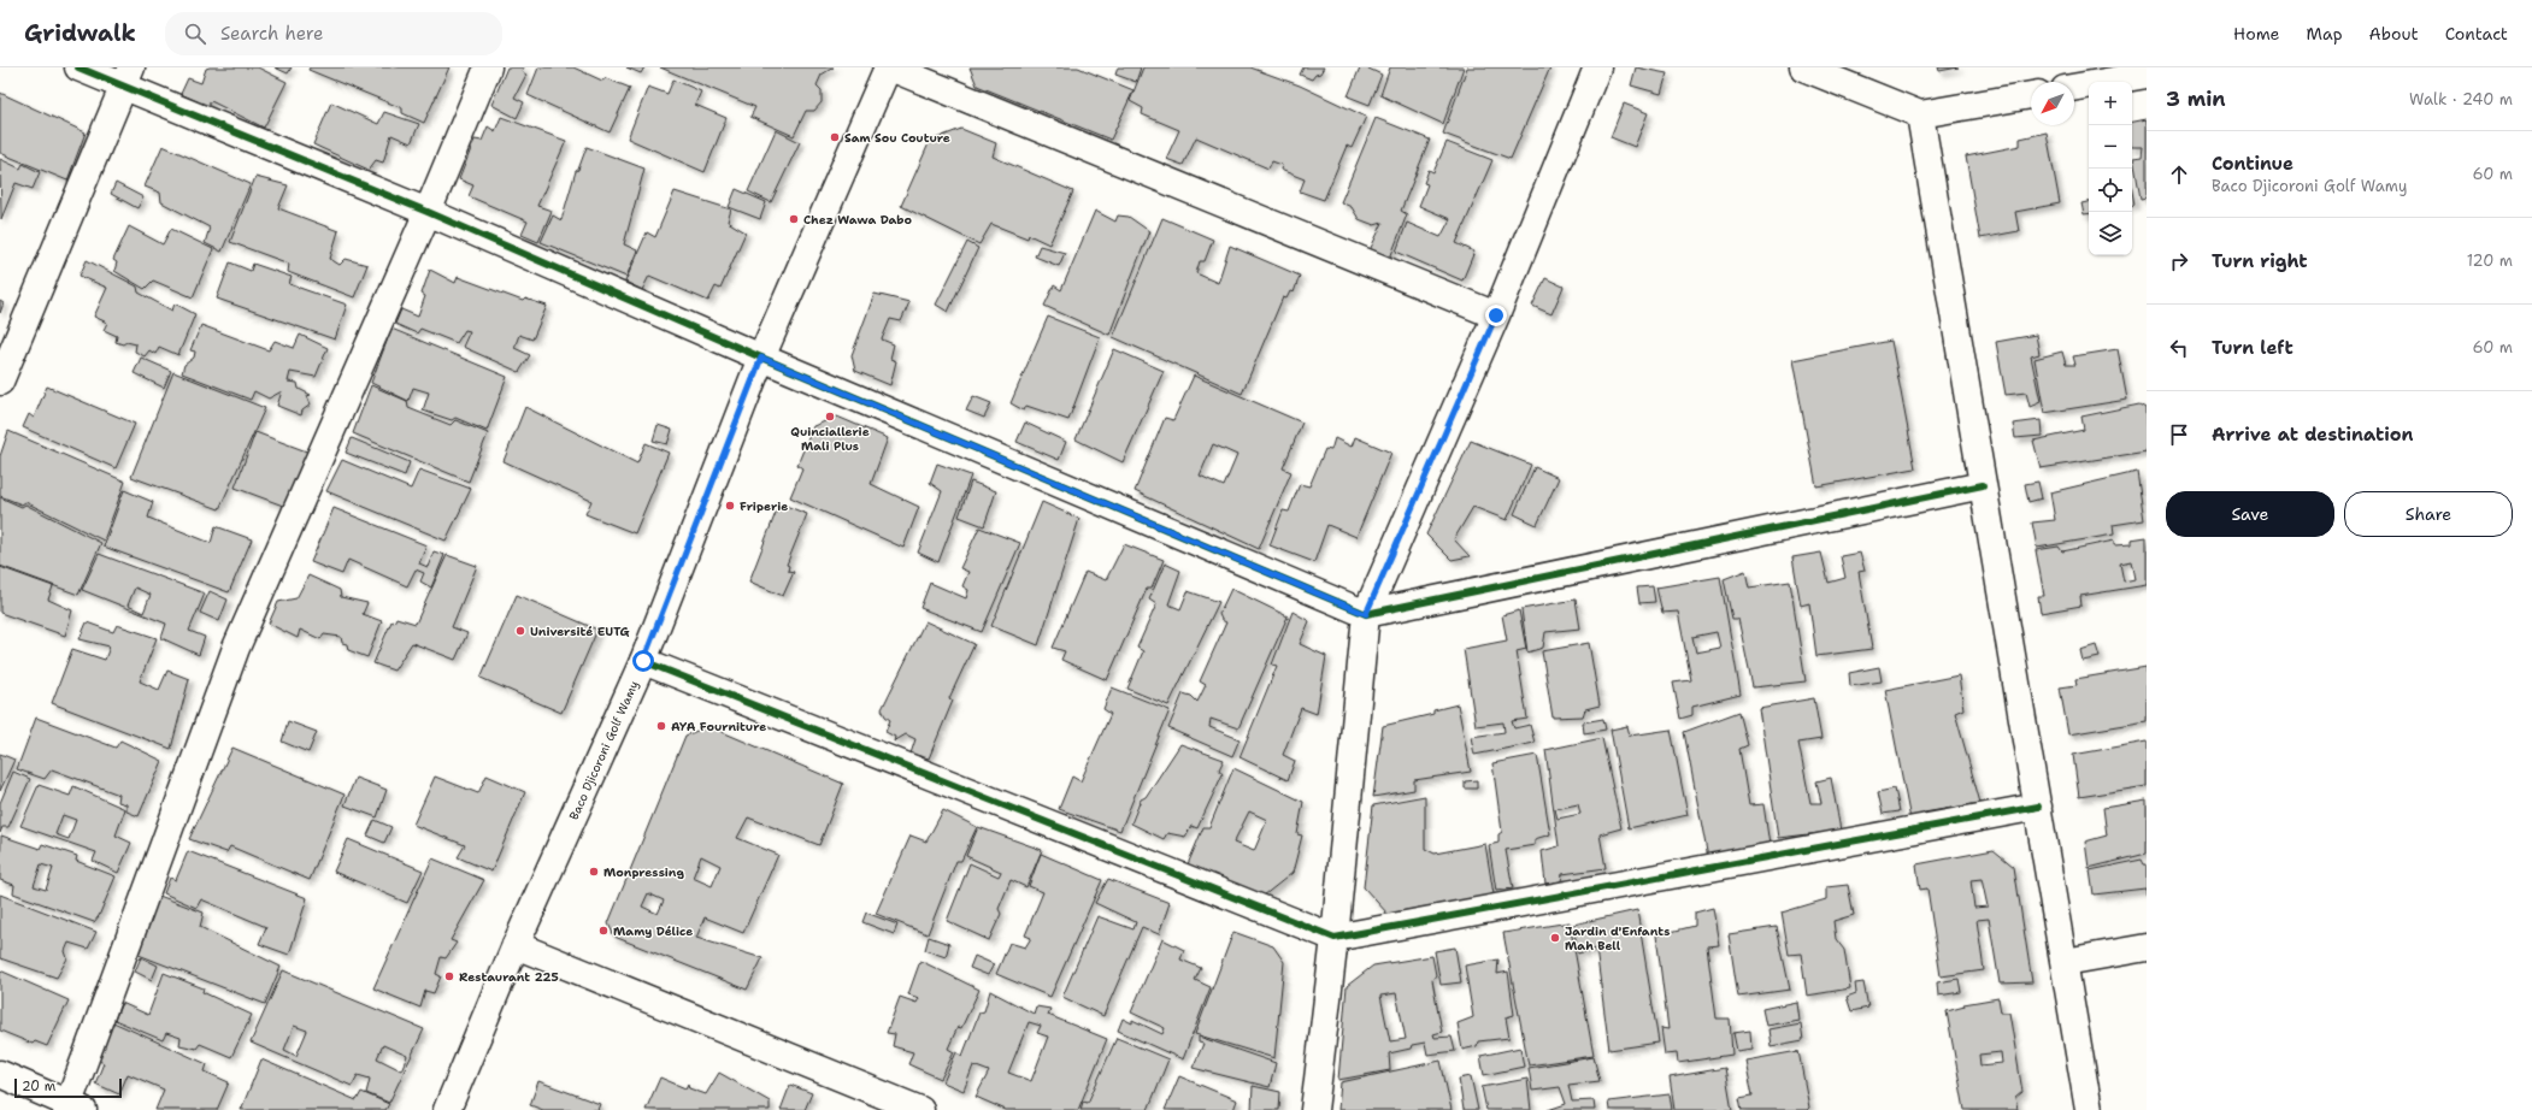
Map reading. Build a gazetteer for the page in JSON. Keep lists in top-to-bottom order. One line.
{"streets":{"street":["Baco Djicoroni Golf Wamy"]},"places":["Sam Sou Couture","Chez Wawa Dabo","Quinciallerie Mali Plus","Friperie","Université EUTG","AYA Fourniture","Monpressing","Mamy Délice","Jardin d'Enfants Mah Bell","Restaurant 225"],"scale_bar":"20 m","north":"bottom left","page":{"header":"Gridwalk","search":"Search here","nav":["Home","Map","About","Contact"],"heading":["3 min","Walk · 240 m"],"map_buttons":["+","−"],"list":[["Continue","Baco Djicoroni Golf Wamy","60 m"],["Turn right","120 m"],["Turn left","60 m"],"Arrive at destination"],"buttons":["Save","Share"],"scale":"20 m"}}
